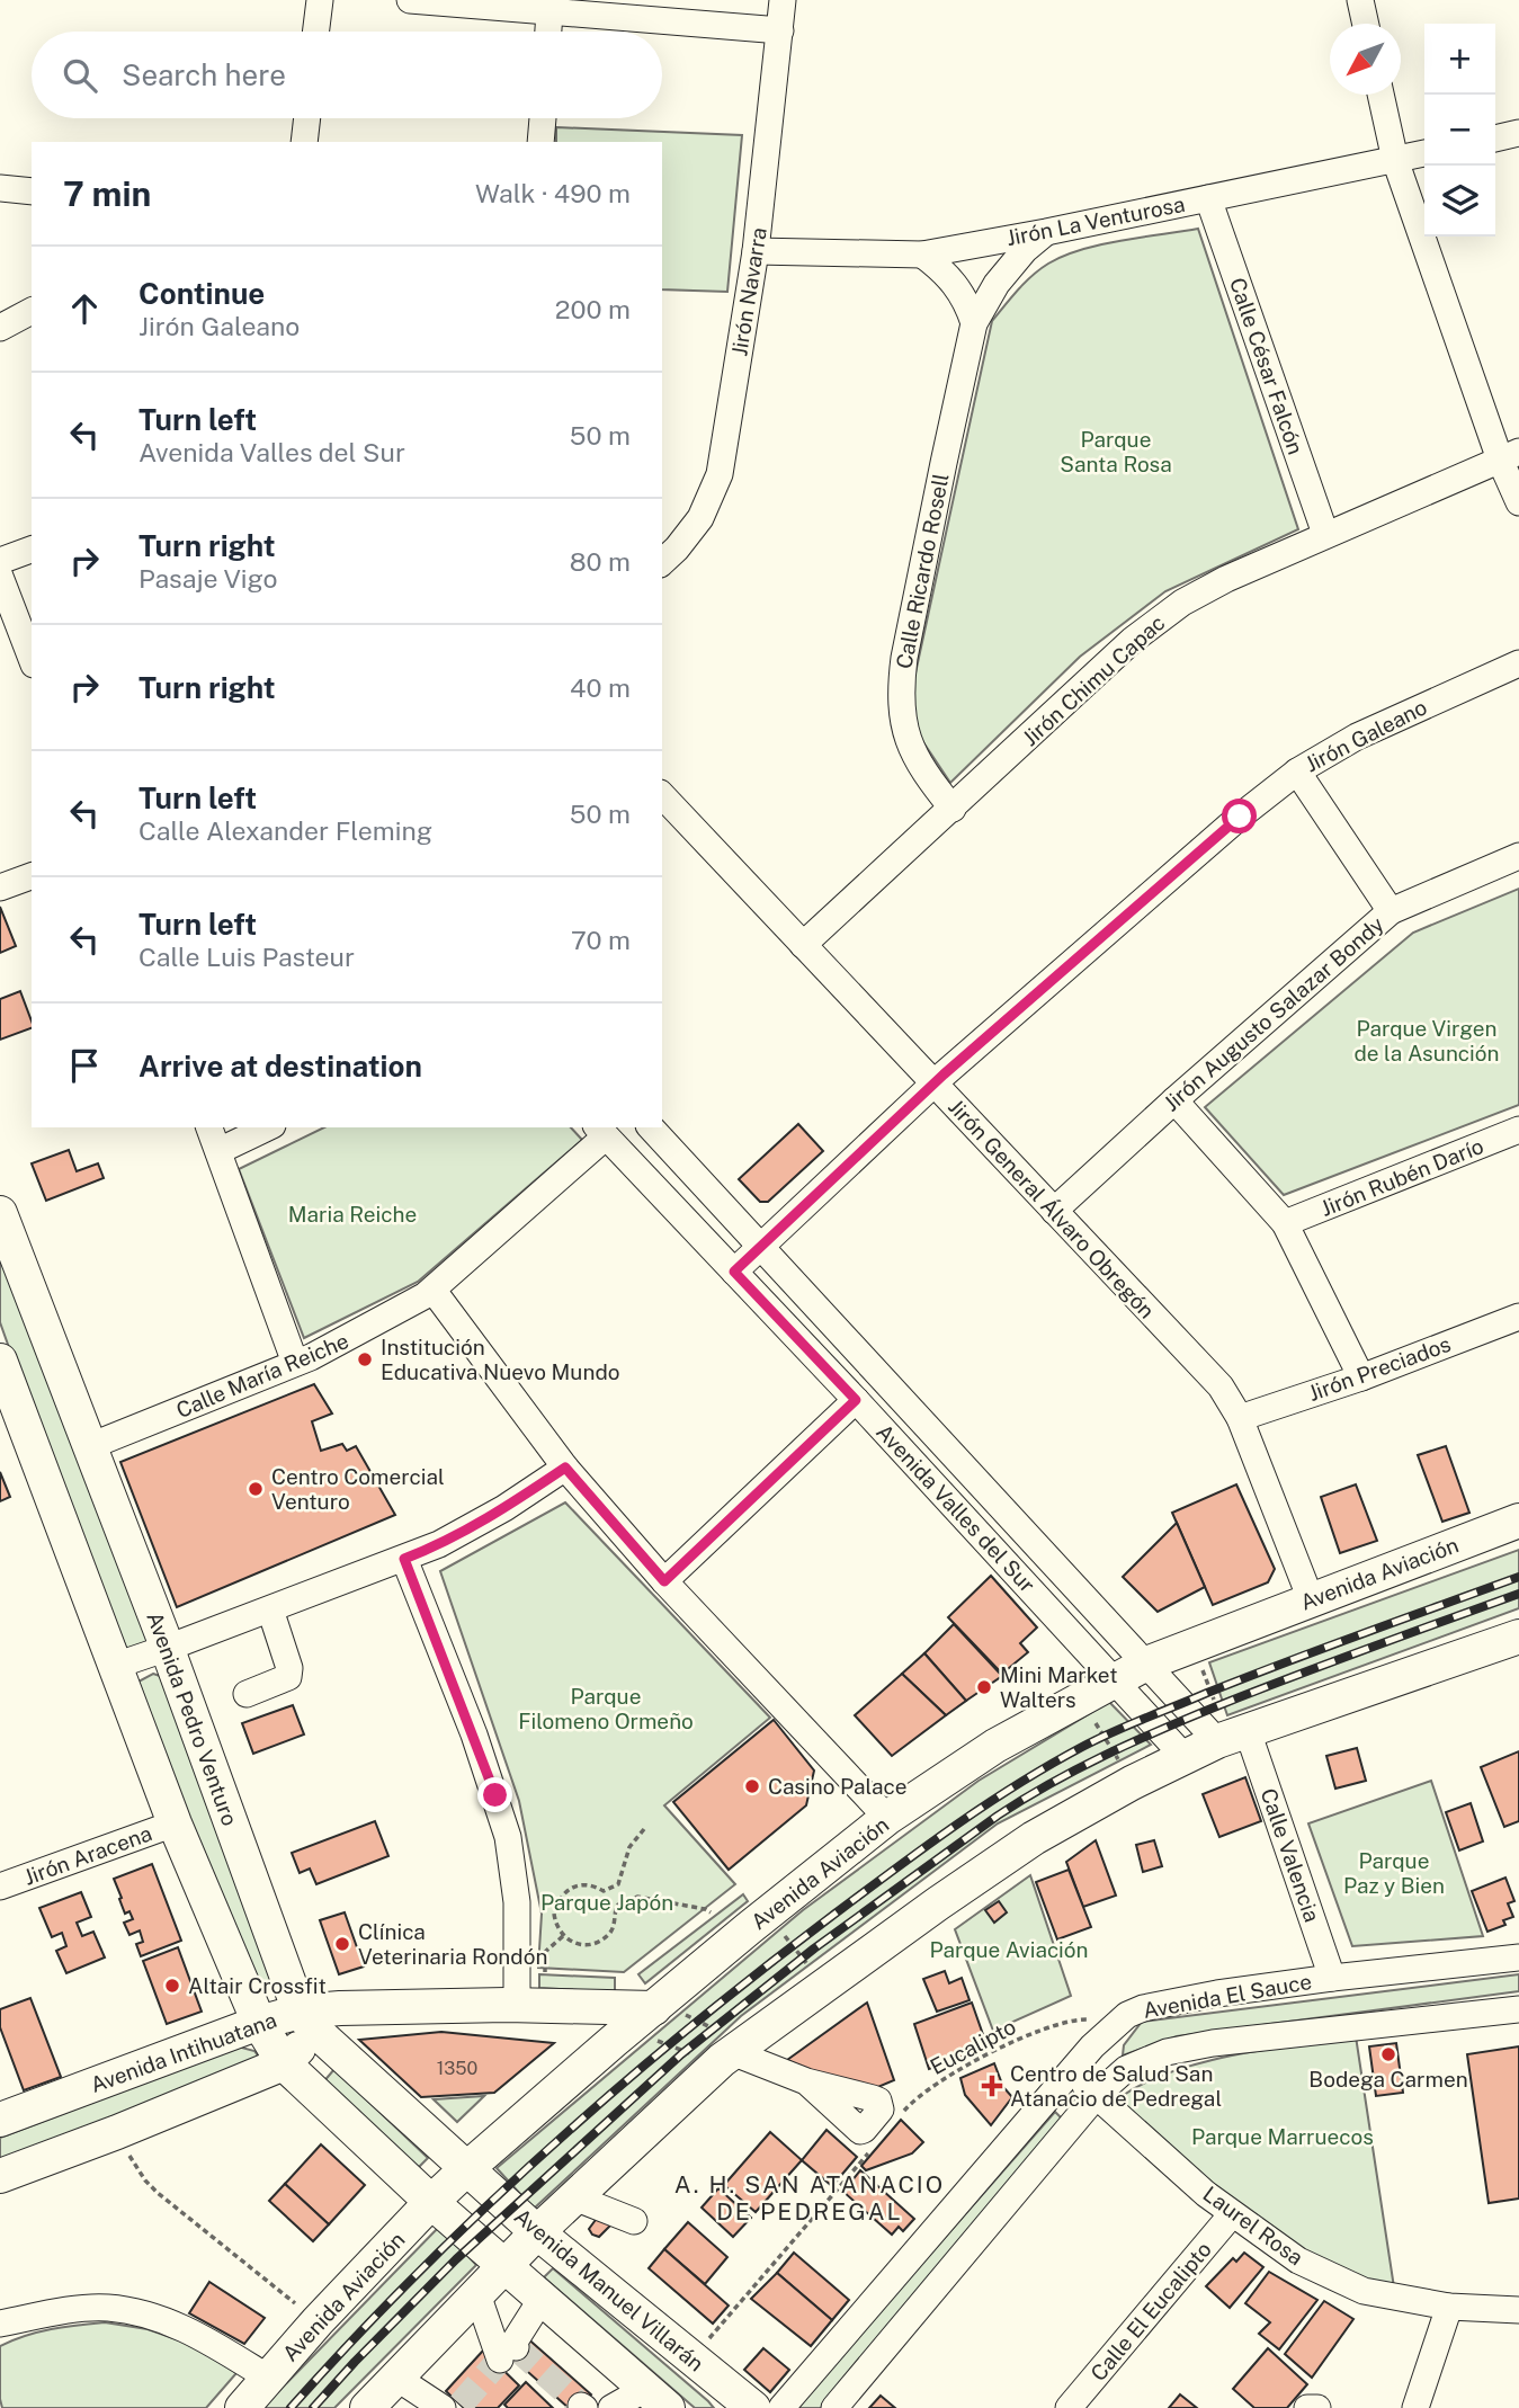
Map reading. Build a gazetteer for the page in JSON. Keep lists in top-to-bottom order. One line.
{"streets":{"main road":["Avenida Aviación","Avenida Pedro Venturo","Avenida Intihuatana","Avenida Manuel Villarán"],"street":["Jirón La Venturosa","Jirón Navarra","Calle César Falcón","Calle Ricardo Rosell","Jirón Chimu Capac","Jirón Galeano","Jirón Augusto Salazar Bondy","Jirón Rubén Darío","Jirón General Álvaro Obregón","Jirón Preciados","Calle María Reiche","Avenida Valles del Sur","Jirón Aracena","Calle Valencia","Avenida El Sauce","Laurel Rosa","Calle El Eucalipto"],"path":["Eucalipto"]},"crossings":[["Jirón La Venturosa","Jirón Navarra"],["Jirón La Venturosa","Calle César Falcón"],["Jirón La Venturosa","Calle Ricardo Rosell"],["Calle César Falcón","Jirón Chimu Capac"],["Calle Ricardo Rosell","Jirón Chimu Capac"],["Jirón Chimu Capac","Jirón General Álvaro Obregón"],["Jirón Galeano","Jirón General Álvaro Obregón"],["Jirón Galeano","Avenida Valles del Sur"],["Jirón Augusto Salazar Bondy","Jirón General Álvaro Obregón"],["Jirón General Álvaro Obregón","Jirón Preciados"],["Jirón General Álvaro Obregón","Avenida Aviación"],["Calle María Reiche","Avenida Valles del Sur"],["Calle María Reiche","Avenida Pedro Venturo"],["Avenida Valles del Sur","Avenida Aviación"],["Avenida Valles del Sur","Calle Valencia"],["Avenida Aviación","Avenida Pedro Venturo"],["Avenida Aviación","Avenida Intihuatana"],["Avenida Aviación","Avenida Manuel Villarán"],["Avenida Pedro Venturo","Avenida Intihuatana"],["Avenida Pedro Venturo","Avenida Manuel Villarán"],["Calle Valencia","Avenida El Sauce"],["Avenida El Sauce","Eucalipto"],["Avenida El Sauce","Laurel Rosa"],["Laurel Rosa","Calle El Eucalipto"]],"districts":["A. H. SAN ATANACIO DE PEDREGAL"],"parks":["Parque Santa Rosa","Parque Virgen de la Asunción","Maria Reiche","Parque Filomeno Ormeño","Parque Paz y Bien","Parque Japón","Parque Aviación","Parque Marruecos"],"places":{"other":["Institución Educativa Nuevo Mundo","Centro Comercial Venturo","Mini Market Walters","Casino Palace","Clínica Veterinaria Rondón","Altair Crossfit","Bodega Carmen"],"health":["Centro de Salud San Atanacio de Pedregal"]},"house_numbers":["1350"],"north":"bottom left","page":{"map_buttons":["+","−"],"search":"Search here","heading":["7 min","Walk · 490 m"],"list":[["Continue","Jirón Galeano","200 m"],["Turn left","Avenida Valles del Sur","50 m"],["Turn right","Pasaje Vigo","80 m"],["Turn right","40 m"],["Turn left","Calle Alexander Fleming","50 m"],["Turn left","Calle Luis Pasteur","70 m"],"Arrive at destination"]}}
